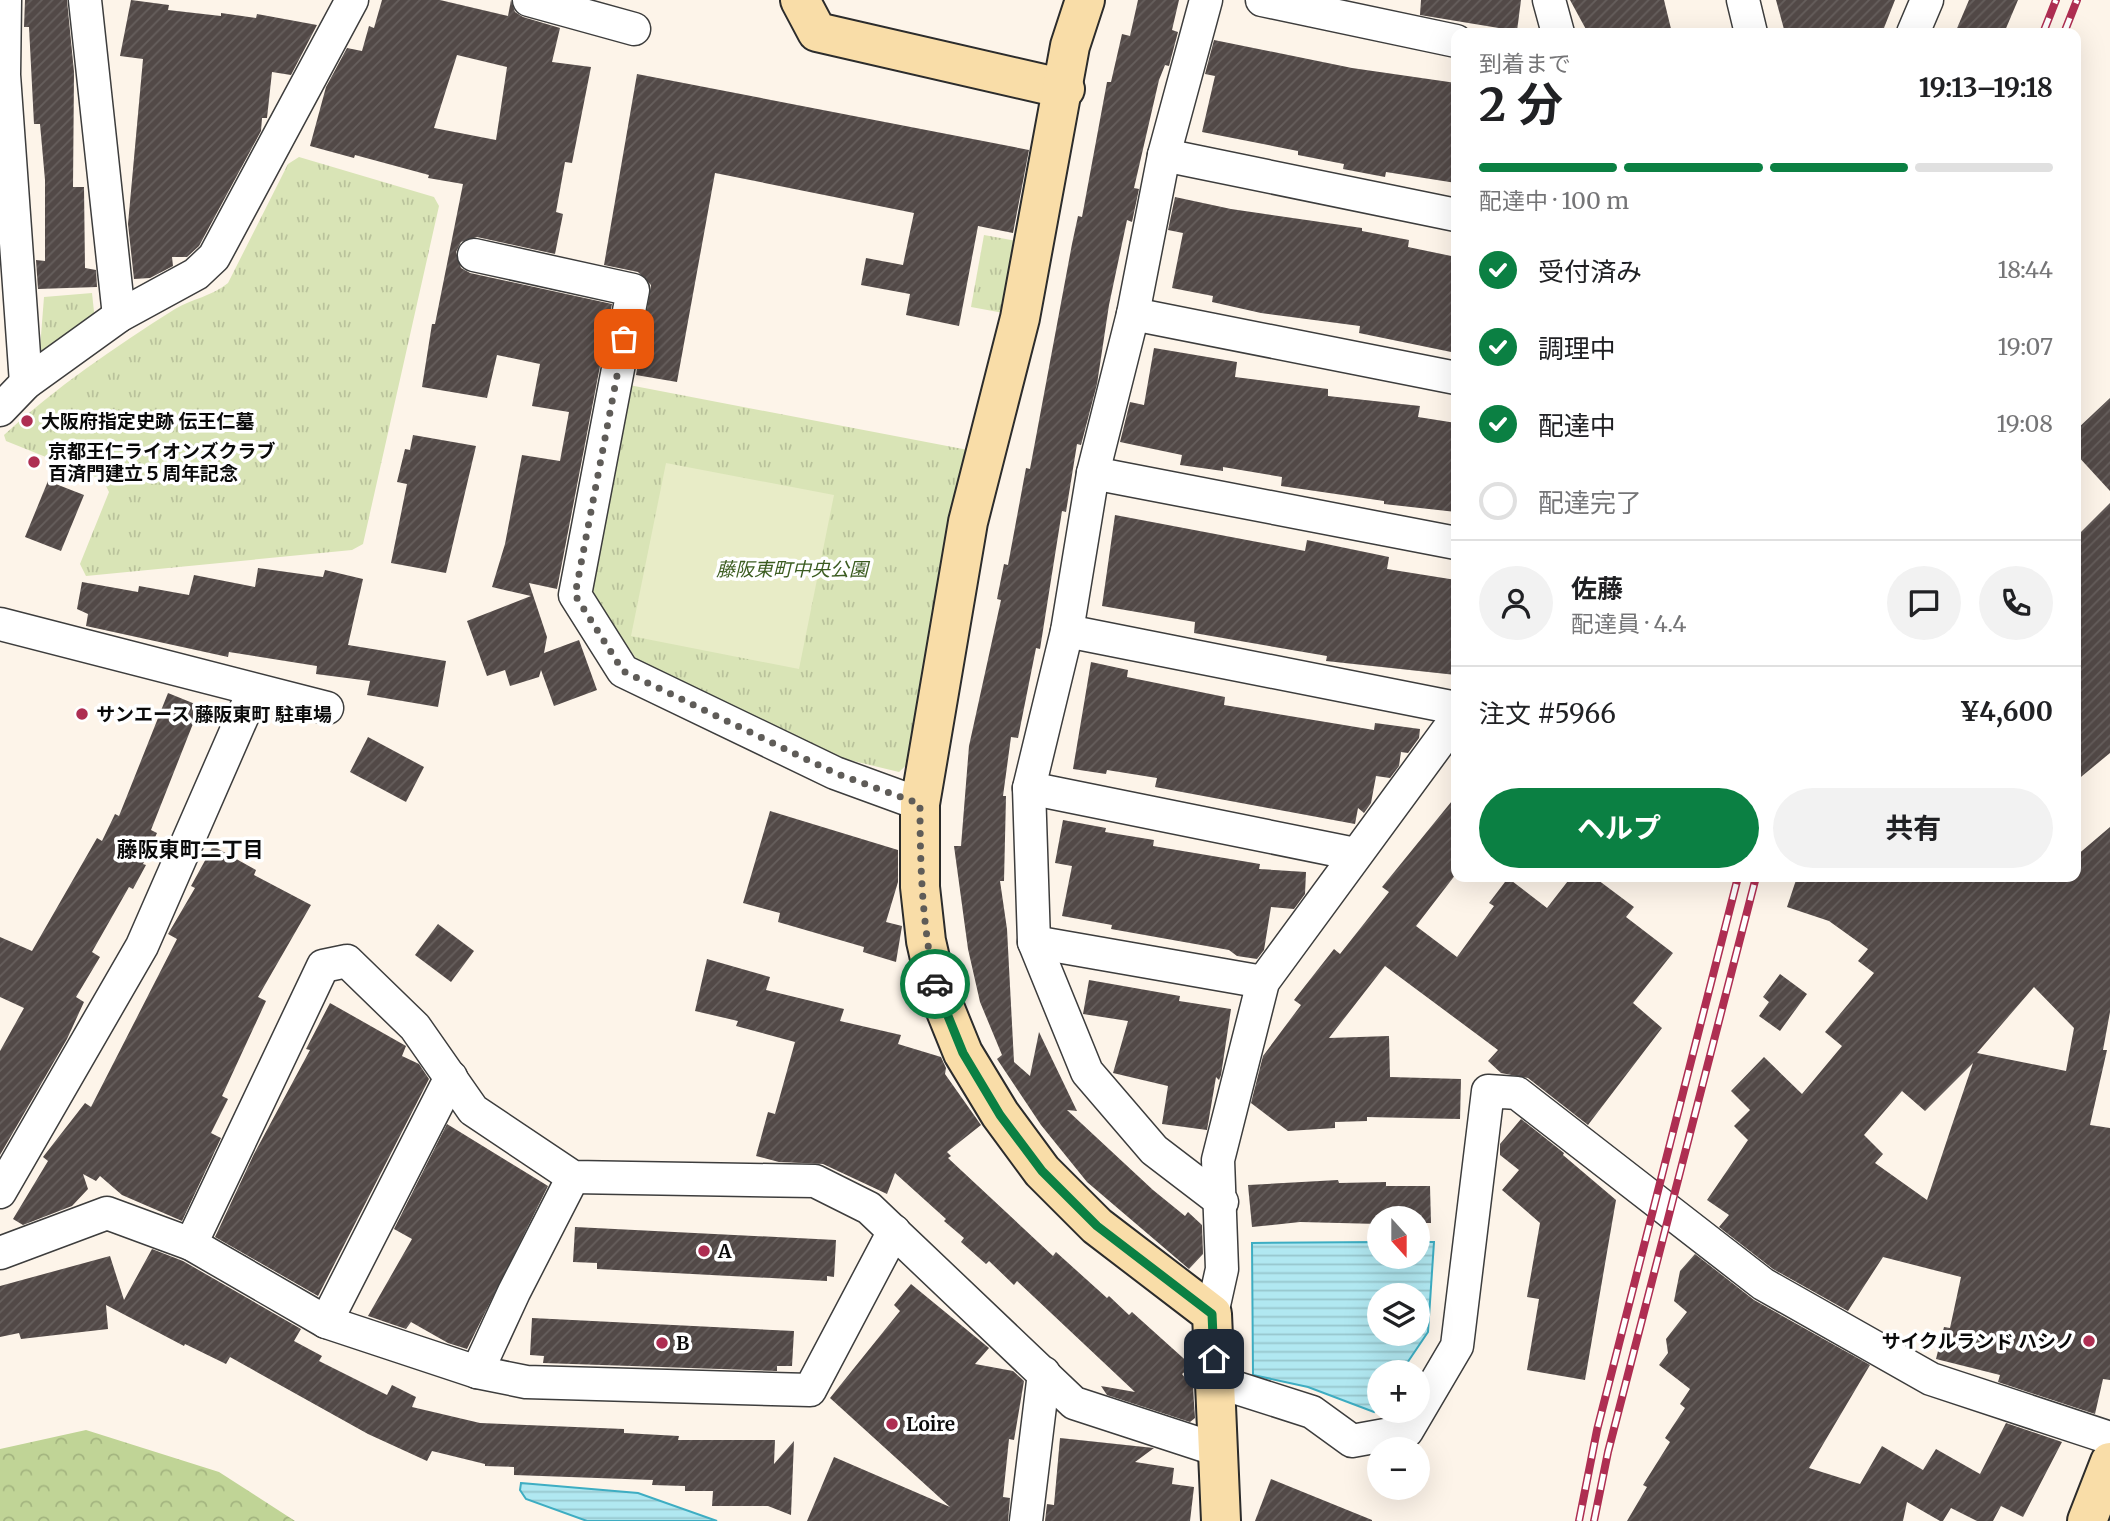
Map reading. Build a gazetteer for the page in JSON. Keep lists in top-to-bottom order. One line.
{"districts":["藤阪東町二丁目"],"parks":["藤阪東町中央公園"],"places":["大阪府指定史跡 伝王仁墓","京都王仁ライオンズクラブ 百済門建立５周年記念","サンエース 藤阪東町 駐車場","A","サイクルランド ハシノ","B","Loire"],"north":"bottom","page":{"heading":["2 分","到着まで","19:13–19:18"],"panel":["佐藤","配達員 · 4.4","注文 #5966","¥4,600"],"bar":"配達中 · 100 m","list":[["受付済み","18:44"],["調理中","19:07"],["配達中","19:08"],"配達完了"],"buttons":["ヘルプ","共有"],"map_buttons":["+","−"]}}
